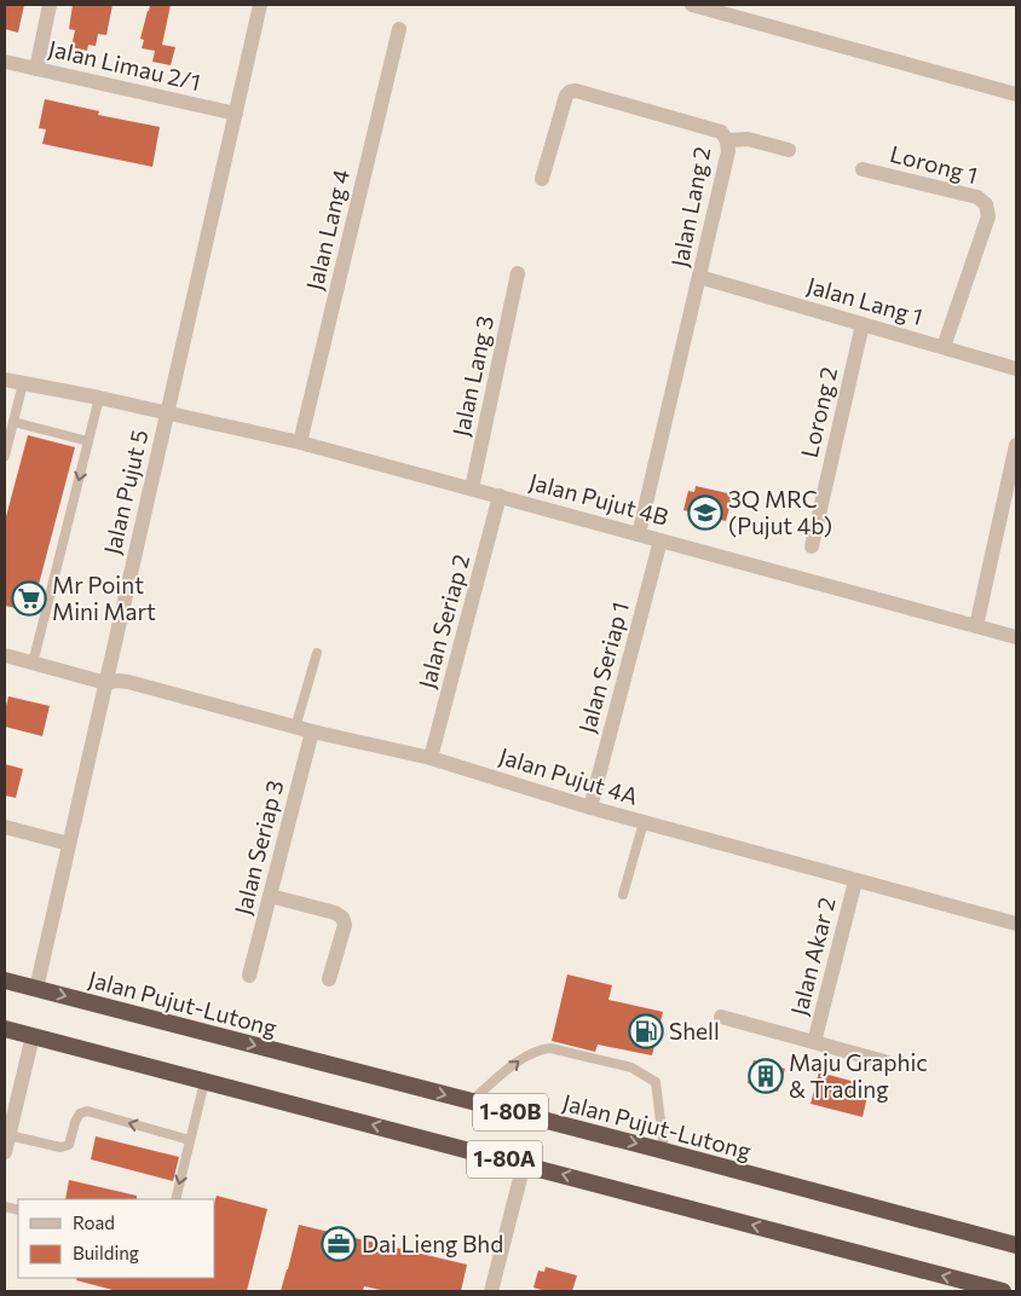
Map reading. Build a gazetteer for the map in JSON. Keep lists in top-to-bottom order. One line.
{"streets":{"highway":["Jalan Pujut-Lutong","1-80B","1-80A"],"street":["Jalan Limau 2/1","Lorong 1","Jalan Lang 2","Jalan Lang 4","Jalan Lang 1","Jalan Lang 3","Lorong 2","Jalan Pujut 5","Jalan Pujut 4B","Jalan Seriap 2","Jalan Seriap 1","Jalan Pujut 4A","Jalan Seriap 3","Jalan Akar 2"]},"crossings":[["Jalan Limau 2/1","Jalan Pujut 5"],["Lorong 1","Jalan Lang 1"],["Jalan Lang 2","Jalan Lang 1"],["Jalan Lang 2","Jalan Pujut 4B"],["Jalan Lang 4","Jalan Pujut 4B"],["Jalan Lang 1","Lorong 2"],["Jalan Lang 3","Jalan Pujut 4B"],["Jalan Pujut 5","Jalan Pujut 4B"],["Jalan Pujut 5","Jalan Pujut 4A"],["Jalan Pujut 5","Jalan Pujut-Lutong"],["Jalan Pujut 4B","Jalan Seriap 2"],["Jalan Pujut 4B","Jalan Seriap 1"],["Jalan Seriap 2","Jalan Pujut 4A"],["Jalan Seriap 1","Jalan Pujut 4A"],["Jalan Pujut 4A","Jalan Seriap 3"],["Jalan Pujut 4A","Jalan Akar 2"]],"places":{"school or university":["3Q MRC (Pujut 4b)"],"supermarket":["Mr Point Mini Mart"],"fuel station":["Shell"],"building":["Maju Graphic & Trading"],"office":["Dai Lieng Bhd"]},"legend":["Road","Building"]}
